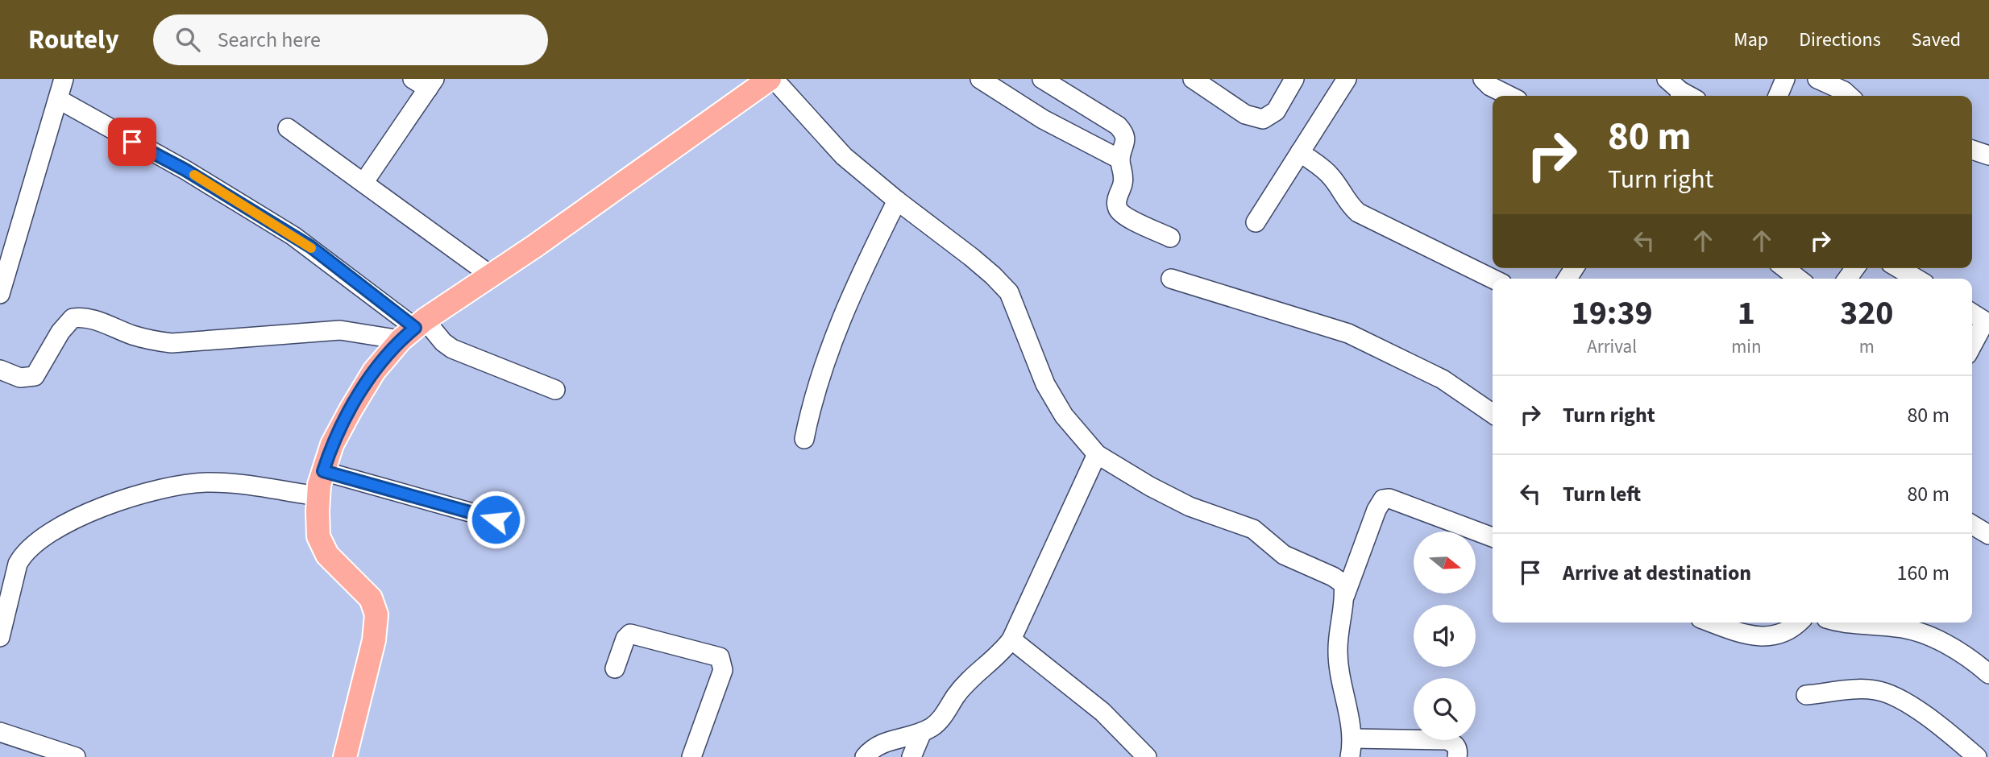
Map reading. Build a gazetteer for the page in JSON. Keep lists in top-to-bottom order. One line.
{"north":"right","page":{"header":"Routely","search":"Search here","nav":["Map","Directions","Saved"],"turn":["80 m","Turn right"],"eta":["19:39","Arrival","1","min","320","m"],"list":[{"name":"Turn right","value":"80 m"},{"name":"Turn left","value":"80 m"},{"name":"Arrive at destination","value":"160 m"}]}}
